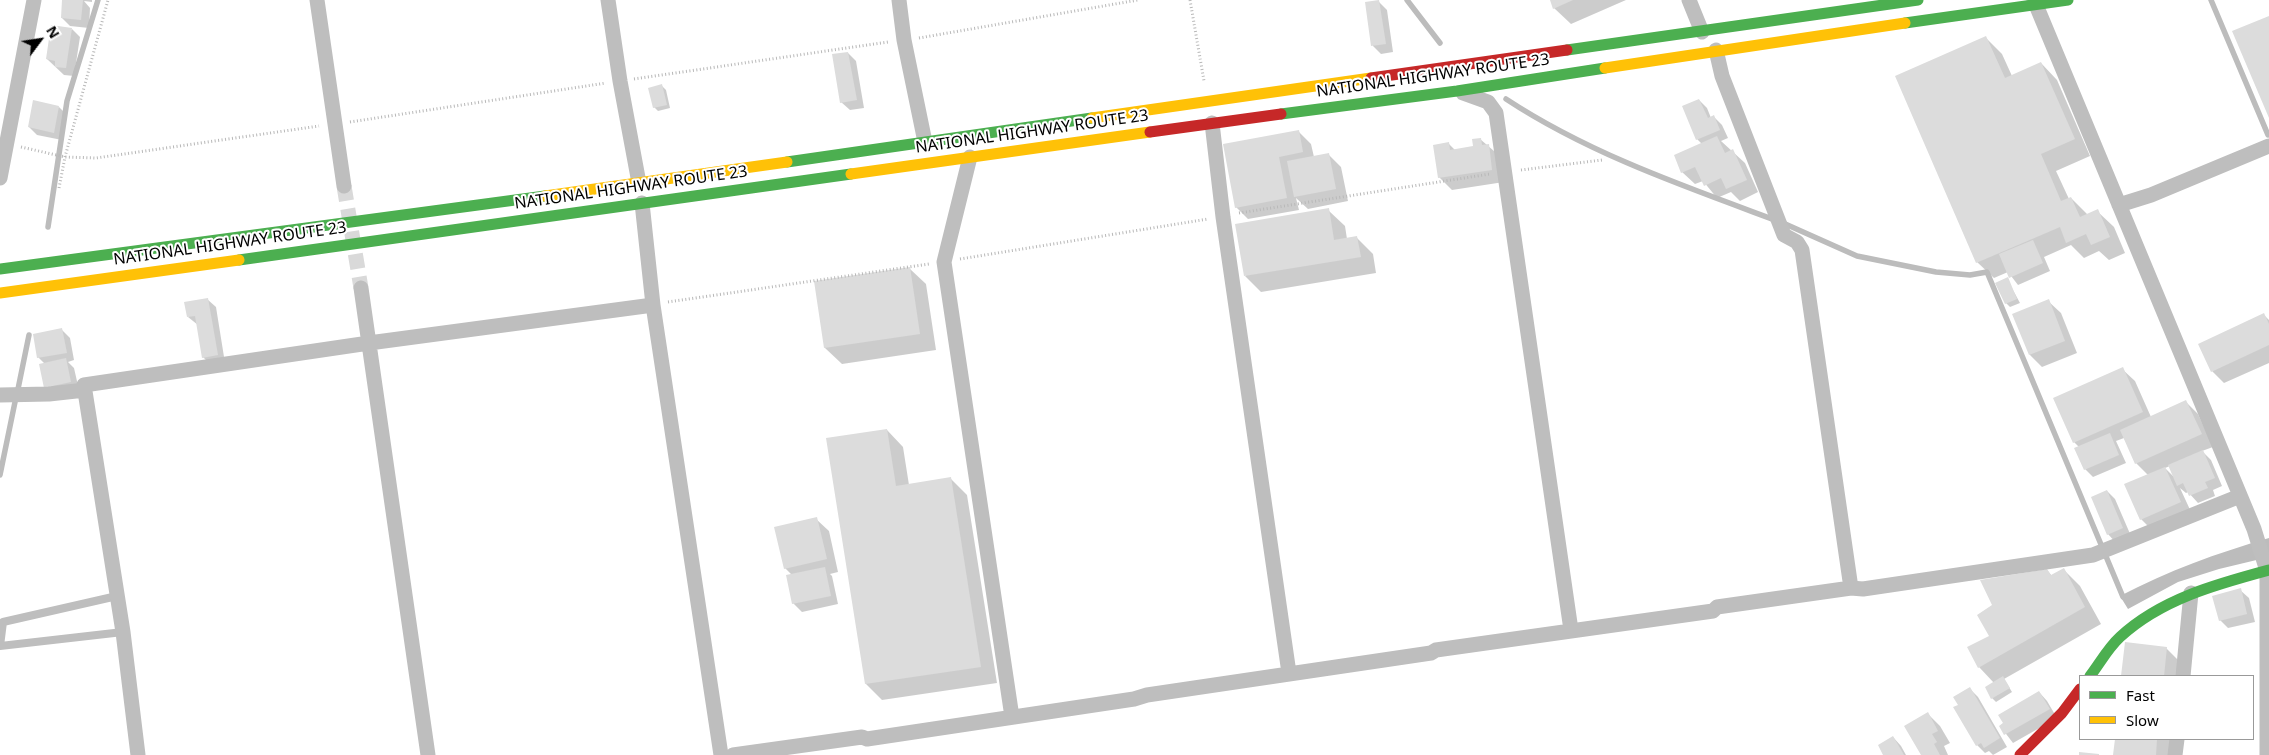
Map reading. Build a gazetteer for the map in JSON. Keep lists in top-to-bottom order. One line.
{"streets":{"main road":["NATIONAL HIGHWAY ROUTE 23"]},"legend":["Fast","Slow"],"north":"top right"}
